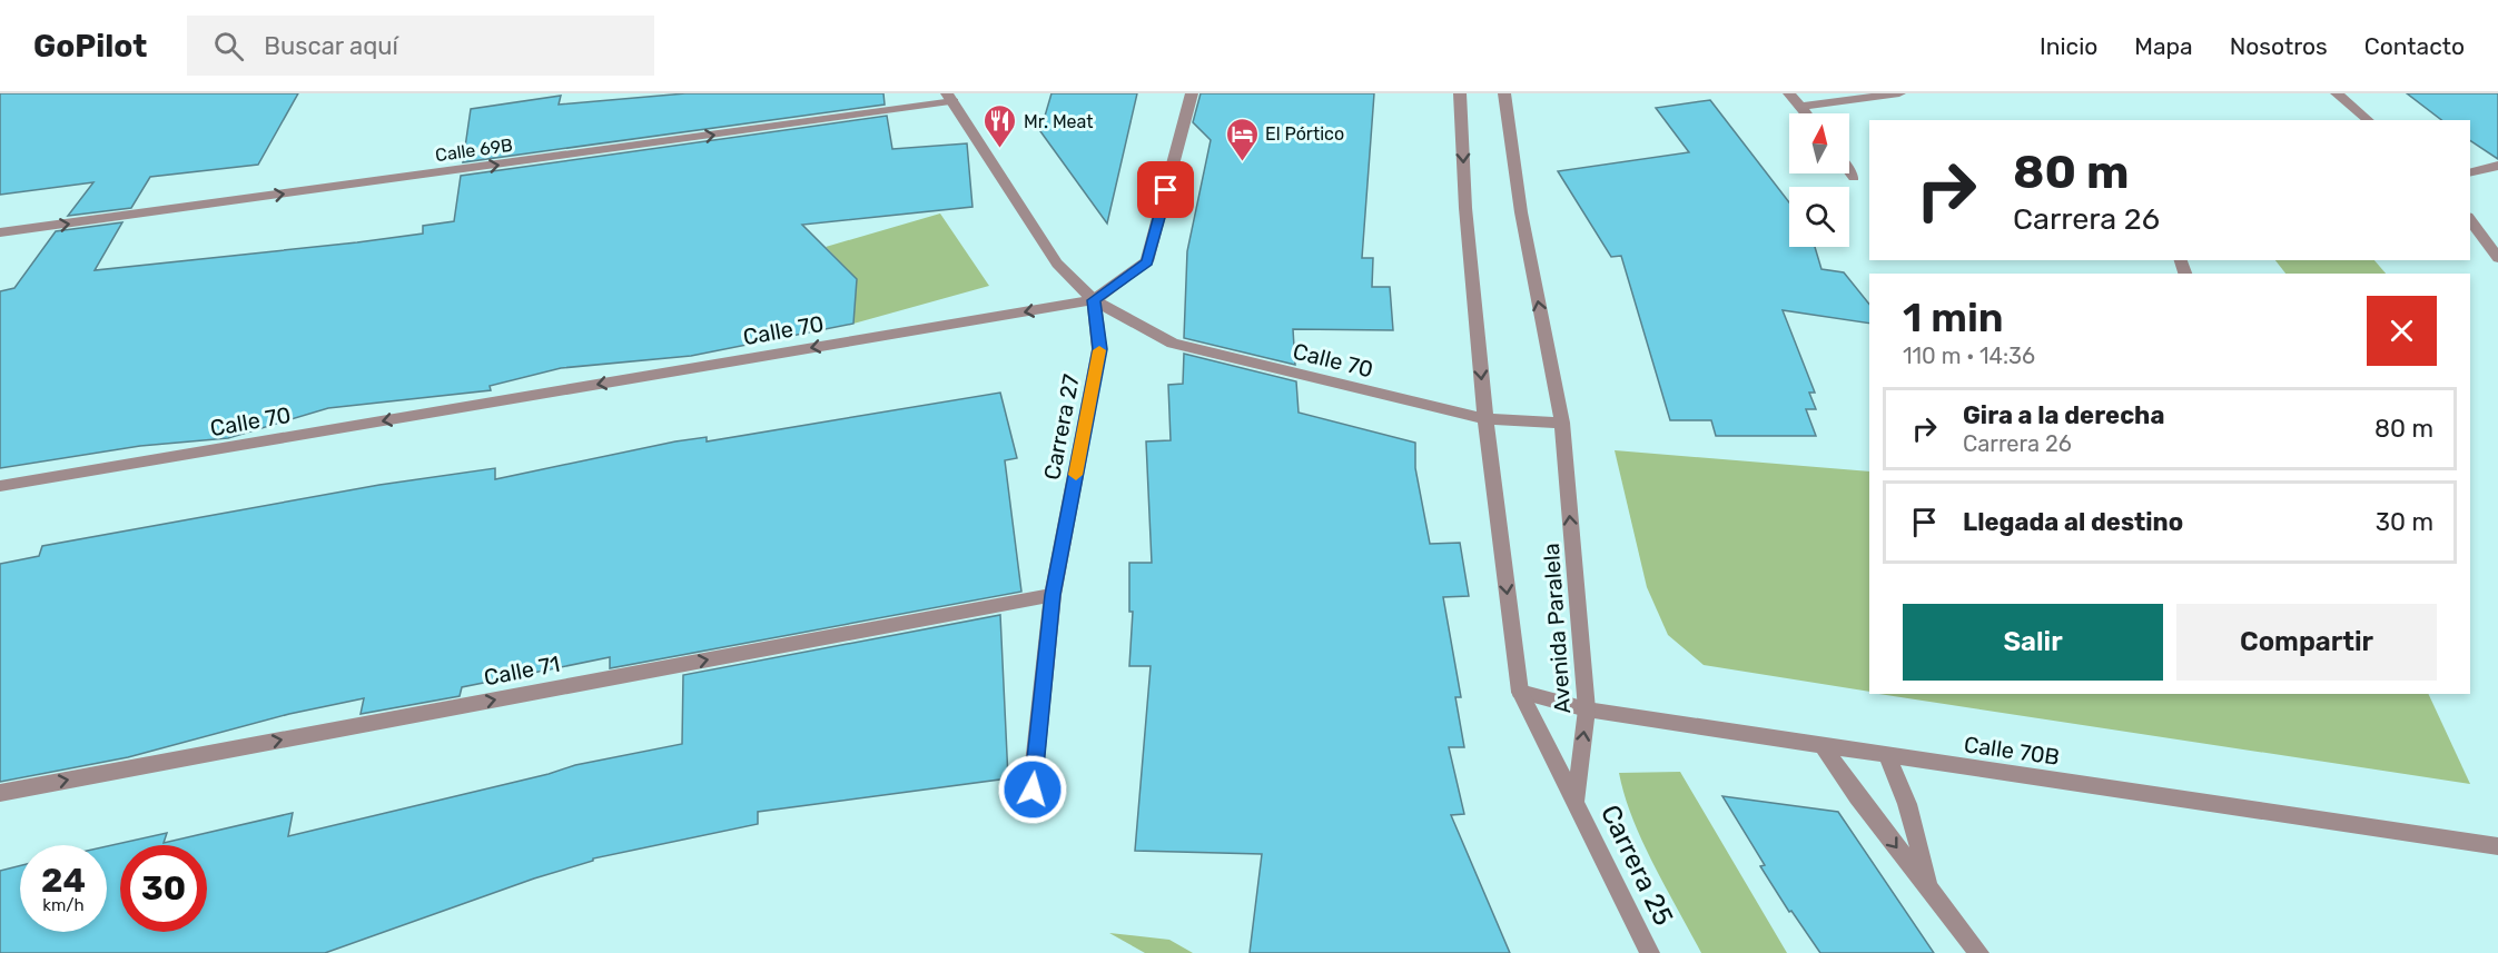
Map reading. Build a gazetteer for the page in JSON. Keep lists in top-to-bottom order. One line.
{"streets":{"street":["Calle 69B","Calle 70","Carrera 27","Avenida Paralela","Calle 71","Calle 70B","Carrera 25"]},"crossings":[["Calle 70","Carrera 27"],["Calle 70","Avenida Paralela"],["Carrera 27","Calle 71"],["Avenida Paralela","Calle 70B"],["Avenida Paralela","Carrera 25"]],"one_way":["Calle 69B","Calle 70","Calle 71"],"places":{"restaurant":["Mr. Meat"],"hotel":["El Pórtico"]},"north":"top","page":{"header":"GoPilot","search":"Buscar aquí","nav":["Inicio","Mapa","Nosotros","Contacto"],"turn":["80 m","Carrera 26"],"heading":["1 min","110 m · 14:36"],"list":[{"name":"Gira a la derecha","note":"Carrera 26","value":"80 m"},{"name":"Llegada al destino","value":"30 m"}],"buttons":["Salir","Compartir"],"speed":"24 km/h","limit":"30"}}
